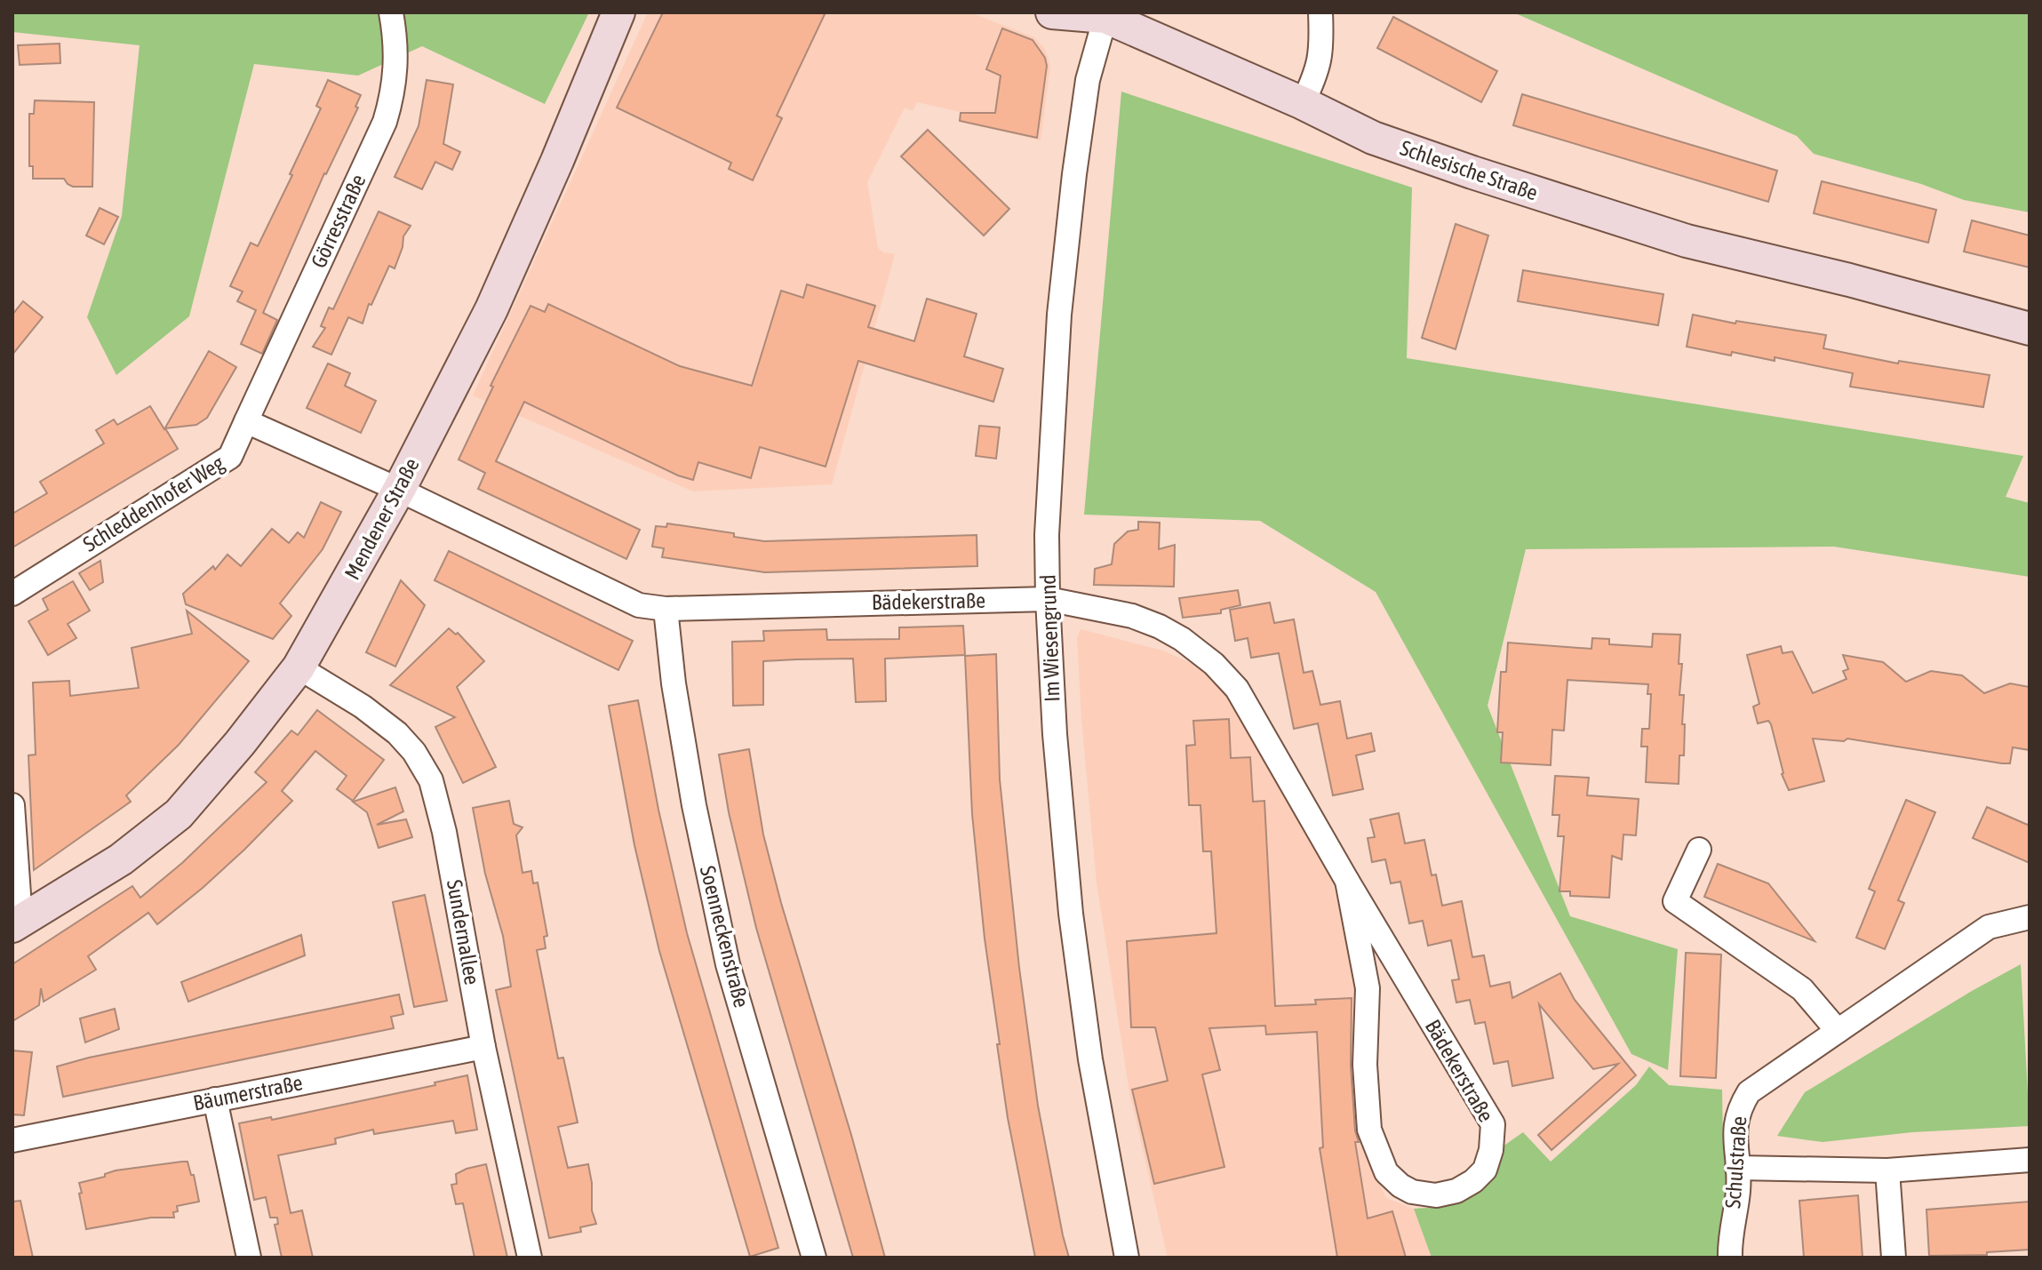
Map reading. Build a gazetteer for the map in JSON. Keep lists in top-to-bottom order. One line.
{"streets":{"main road":["Schlesische Straße","Mendener Straße"],"street":["Görresstraße","Schleddenhofer Weg","Bädekerstraße","Im Wiesengrund","Sundernallee","Soenneckenstraße","Bäumerstraße","Schulstraße"]},"crossings":[["Schlesische Straße","Im Wiesengrund"],["Görresstraße","Schleddenhofer Weg"],["Mendener Straße","Bädekerstraße"],["Mendener Straße","Sundernallee"],["Bädekerstraße","Im Wiesengrund"],["Bädekerstraße","Soenneckenstraße"],["Sundernallee","Bäumerstraße"]]}
